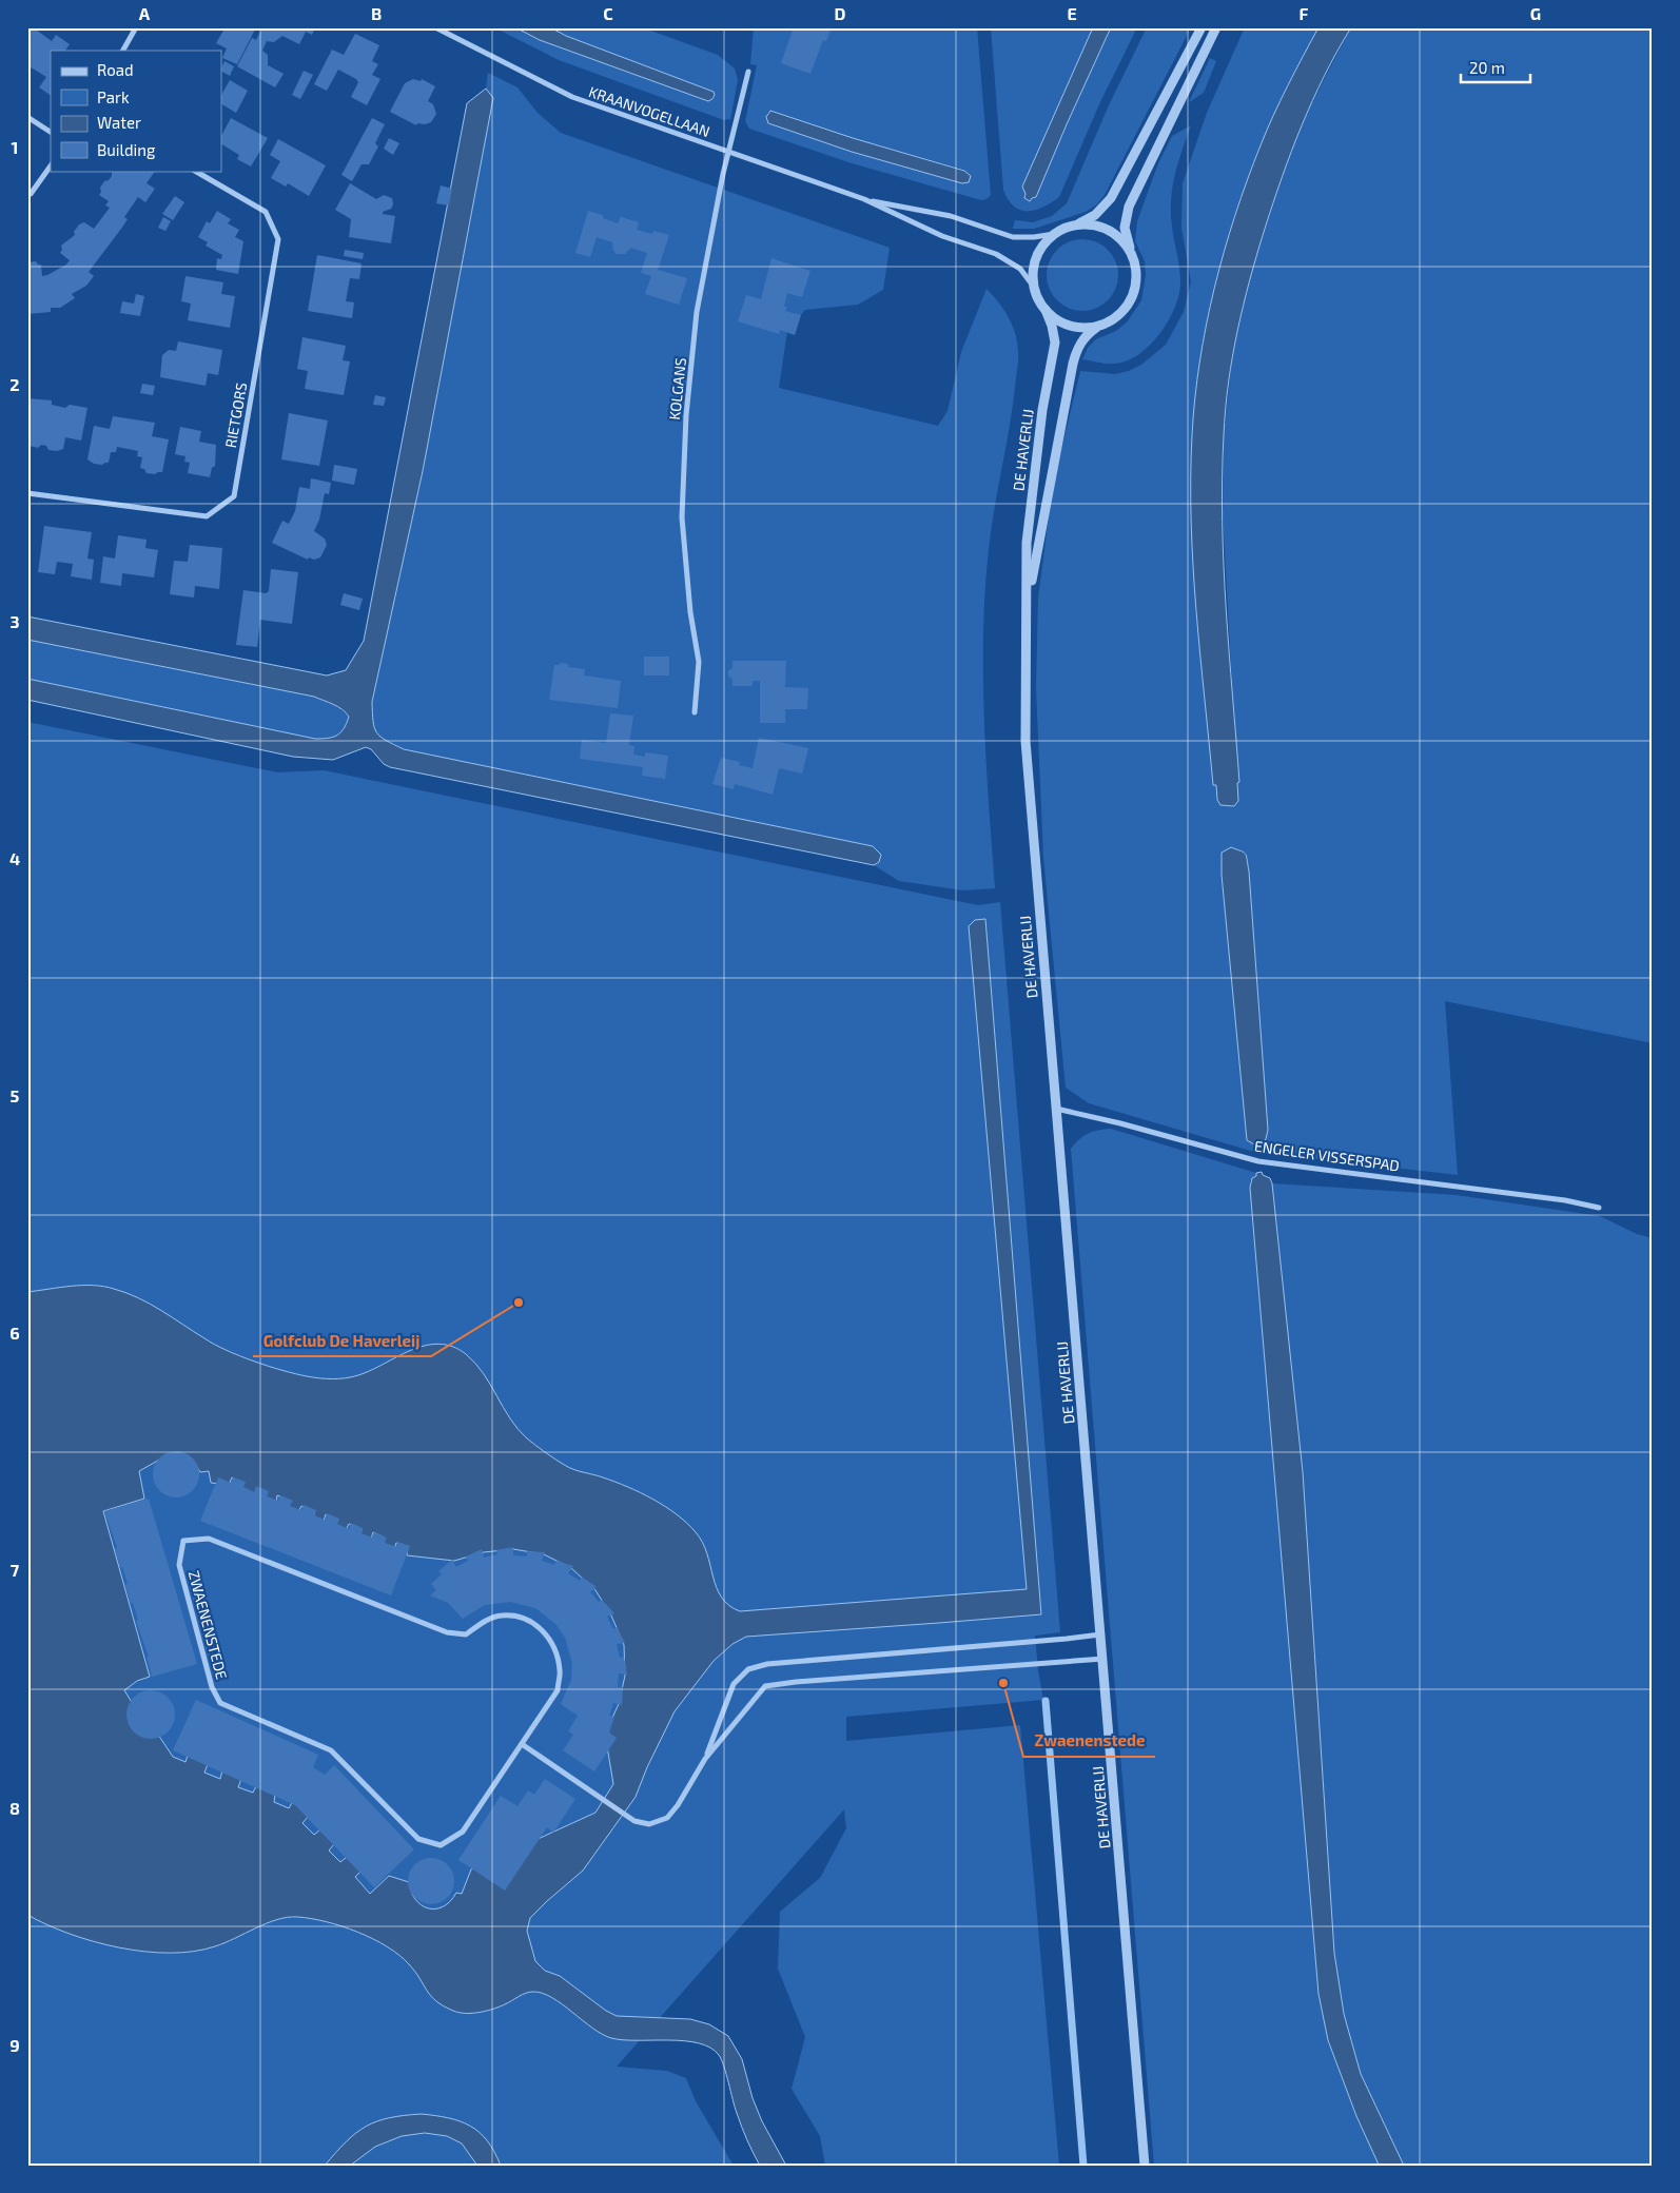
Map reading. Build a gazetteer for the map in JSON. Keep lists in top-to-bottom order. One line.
{"streets":{"street":["KRAANVOGELLAAN","KOLGANS","RIETGORS","DE HAVERLIJ","ENGELER VISSERSPAD","ZWAENENSTEDE"]},"crossings":[["KRAANVOGELLAAN","KOLGANS"],["KRAANVOGELLAAN","DE HAVERLIJ"],["DE HAVERLIJ","ENGELER VISSERSPAD"]],"places":["Golfclub De Haverleij","Zwaenenstede"],"legend":["Road","Park","Water","Building"],"scale_bar":"20 m","grid":{"columns":["A","B","C","D","E","F","G"],"rows":["1","2","3","4","5","6","7","8","9"]}}
